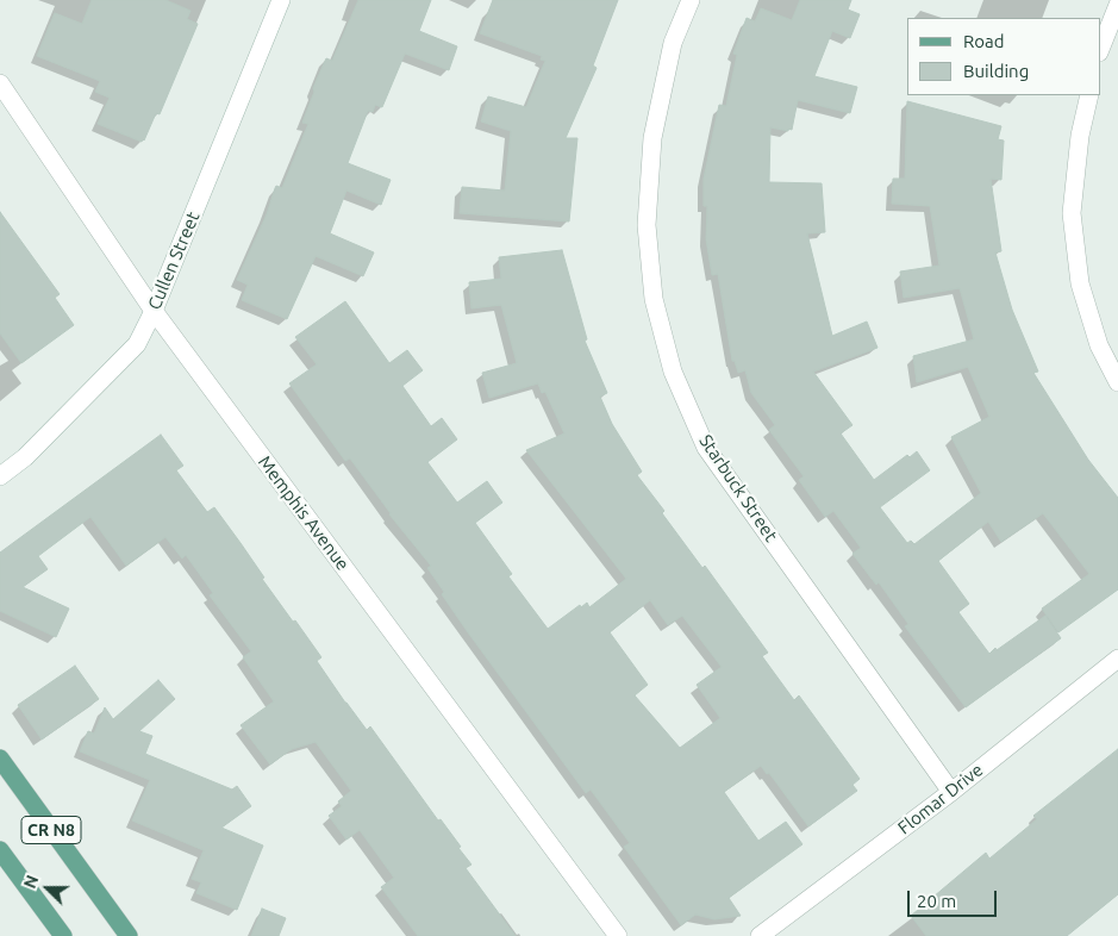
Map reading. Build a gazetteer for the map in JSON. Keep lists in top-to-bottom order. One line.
{"streets":{"main road":["CR N8"],"street":["Cullen Street","Starbuck Street","Memphis Avenue","Flomar Drive"]},"crossings":[["Cullen Street","Memphis Avenue"],["Starbuck Street","Flomar Drive"]],"legend":["Road","Building"],"scale_bar":"20 m","north":"left"}
